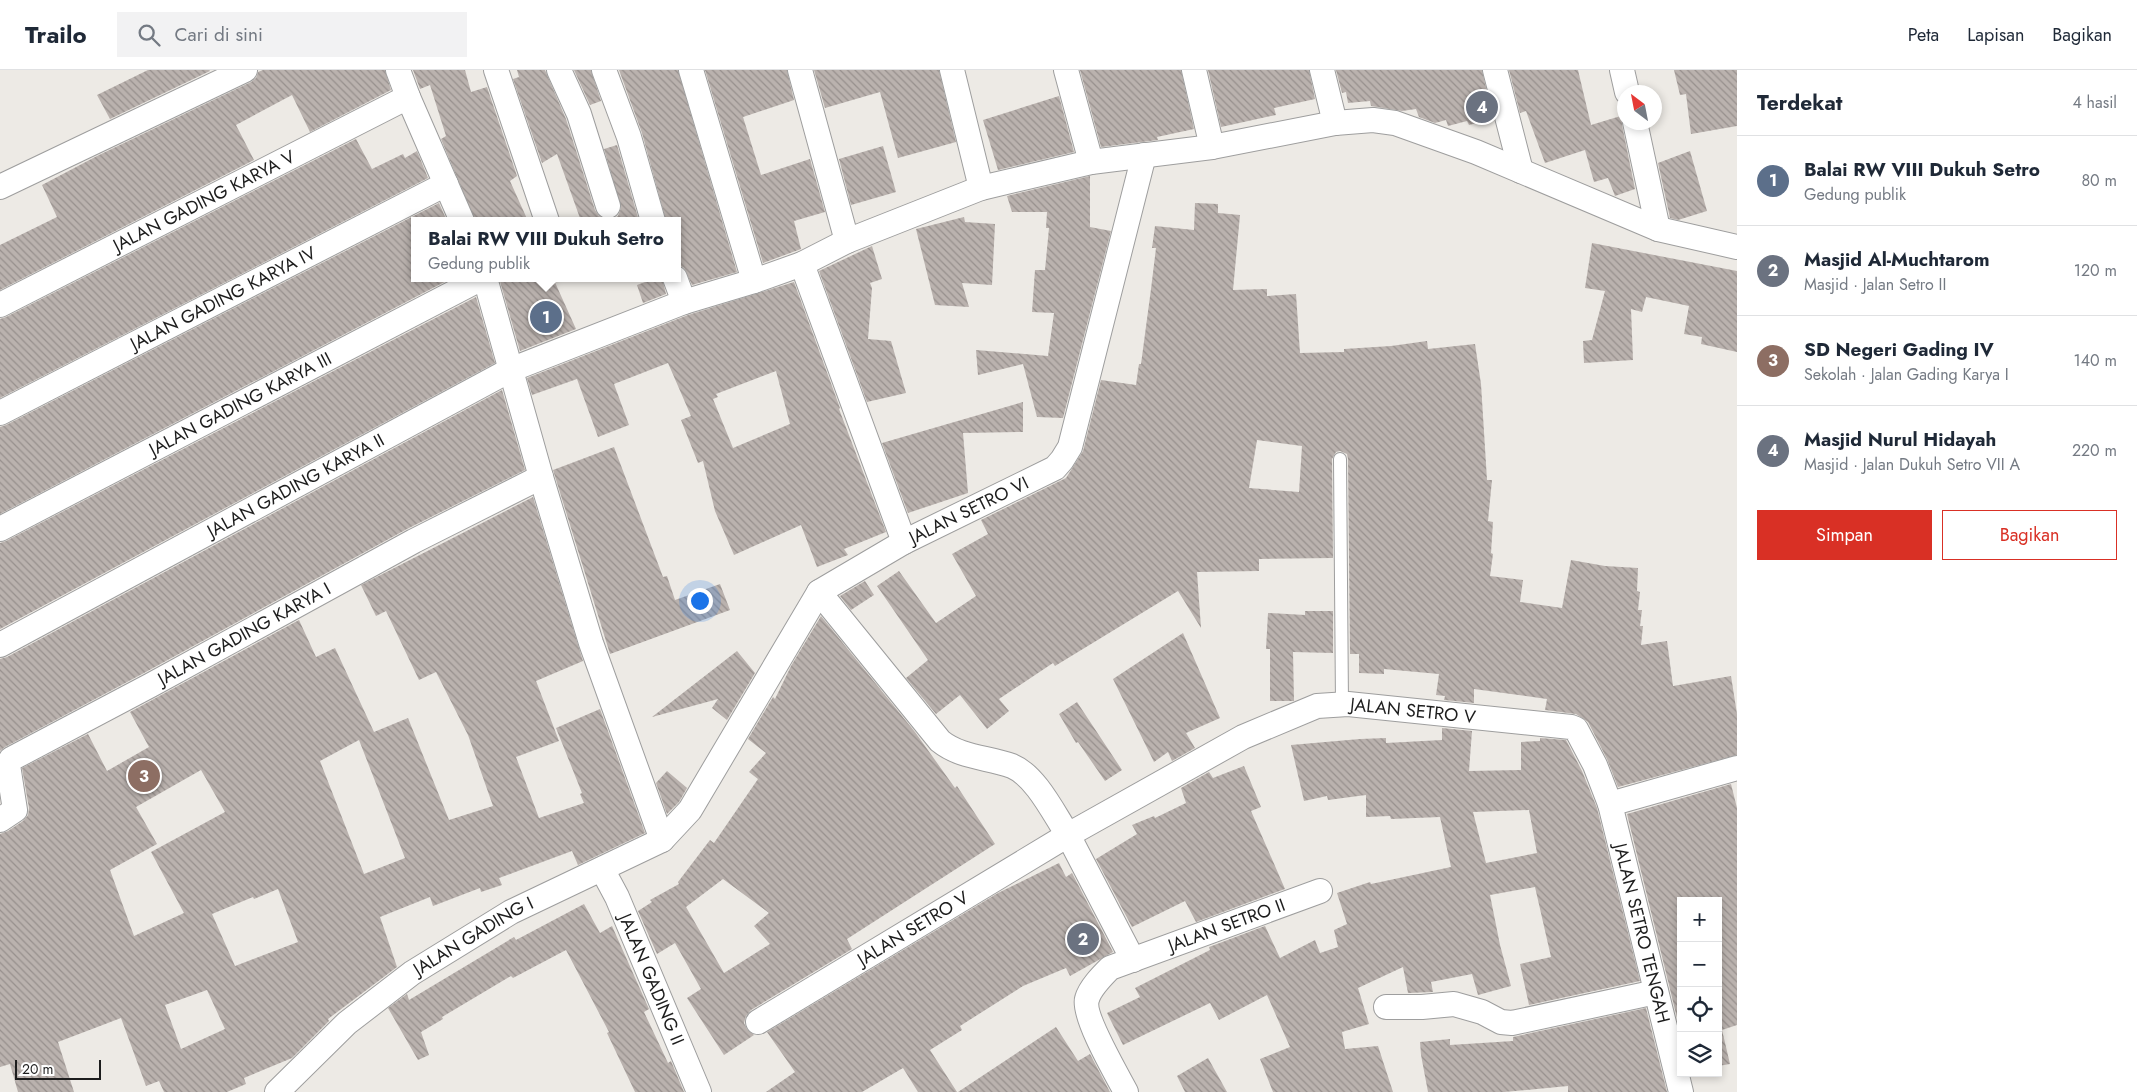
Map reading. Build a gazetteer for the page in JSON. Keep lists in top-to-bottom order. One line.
{"streets":{"street":["JALAN GADING KARYA V","JALAN GADING KARYA IV","JALAN GADING KARYA III","JALAN GADING KARYA II","JALAN SETRO VI","JALAN GADING KARYA I","JALAN SETRO V","JALAN SETRO II","JALAN SETRO TENGAH","JALAN GADING I","JALAN GADING II"]},"crossings":[["JALAN GADING KARYA II","JALAN SETRO VI"],["JALAN SETRO VI","JALAN GADING I"],["JALAN SETRO V","JALAN SETRO TENGAH"],["JALAN GADING I","JALAN GADING II"]],"scale_bar":"20 m","north":"top left","page":{"header":"Trailo","search":"Cari di sini","nav":["Peta","Lapisan","Bagikan"],"heading":["Terdekat","4 hasil"],"pins":["4","1","3","2"],"list":[{"mark":"1","name":"Balai RW VIII Dukuh Setro","note":"Gedung publik","value":"80 m"},{"mark":"2","name":"Masjid Al-Muchtarom","note":"Masjid · Jalan Setro II","value":"120 m"},{"mark":"3","name":"SD Negeri Gading IV","note":"Sekolah · Jalan Gading Karya I","value":"140 m"},{"mark":"4","name":"Masjid Nurul Hidayah","note":"Masjid · Jalan Dukuh Setro VII A","value":"220 m"}],"popup":["Balai RW VIII Dukuh Setro","Gedung publik"],"buttons":["Simpan","Bagikan"],"map_buttons":["+","−"],"scale":"20 m"}}
